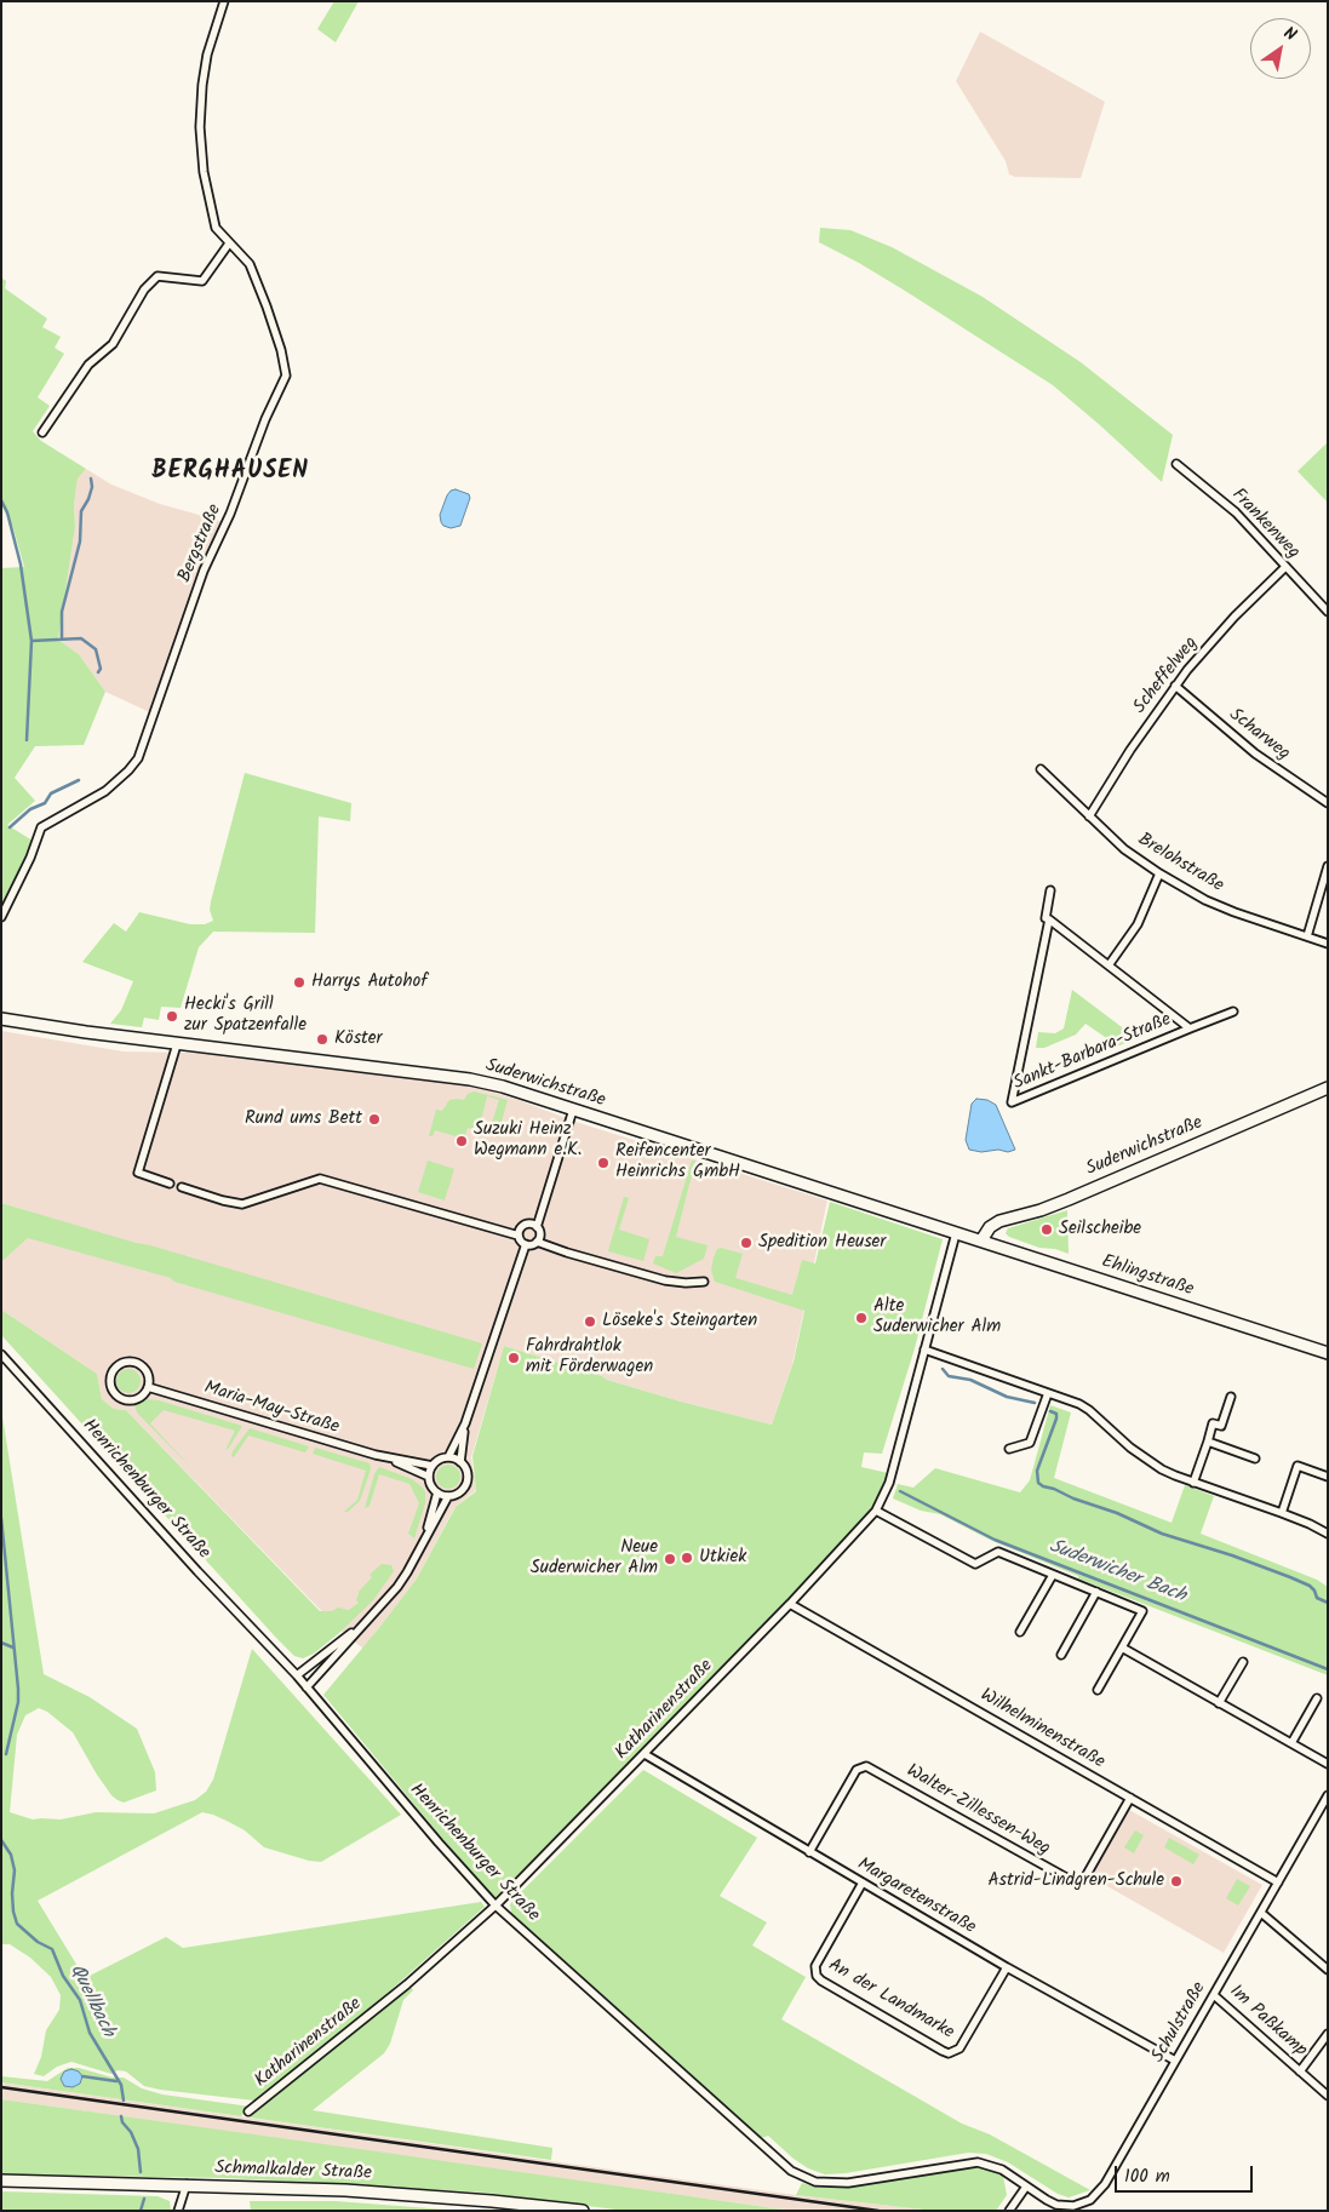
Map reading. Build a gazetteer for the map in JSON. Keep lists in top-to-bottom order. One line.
{"streets":{"main road":["Suderwichstraße","Ehlingstraße","Schmalkalder Straße"],"street":["Frankenweg","Bergstraße","Scheffelweg","Scharweg","Brelohstraße","Sankt-Barbara-Straße","Maria-May-Straße","Henrichenburger Straße","Katharinenstraße","Wilhelminenstraße","Walter-Zillessen-Weg","Margaretenstraße","An der Landmarke","Im Paßkamp","Schulstraße"]},"crossings":[["Frankenweg","Scheffelweg"],["Scheffelweg","Scharweg"],["Scheffelweg","Brelohstraße"],["Suderwichstraße","Ehlingstraße"],["Suderwichstraße","Katharinenstraße"],["Ehlingstraße","Katharinenstraße"],["Henrichenburger Straße","Katharinenstraße"],["Henrichenburger Straße","Schulstraße"],["Katharinenstraße","Wilhelminenstraße"],["Katharinenstraße","Margaretenstraße"],["Wilhelminenstraße","Walter-Zillessen-Weg"],["Wilhelminenstraße","Schulstraße"],["Walter-Zillessen-Weg","Margaretenstraße"],["Margaretenstraße","An der Landmarke"],["Margaretenstraße","Schulstraße"],["Im Paßkamp","Schulstraße"]],"districts":["BERGHAUSEN"],"water":["Suderwicher Bach","Quellbach"],"places":["Harrys Autohof","Hecki's Grill zur Spatzenfalle","Köster","Rund ums Bett","Suzuki Heinz Wegmann e.K.","Reifencenter Heinrichs GmbH","Seilscheibe","Spedition Heuser","Alte Suderwicher Alm","Löseke's Steingarten","Fahrdrahtlok mit Förderwagen","Utkiek","Neue Suderwicher Alm","Astrid-Lindgren-Schule"],"scale_bar":"100 m","north":"top right"}
